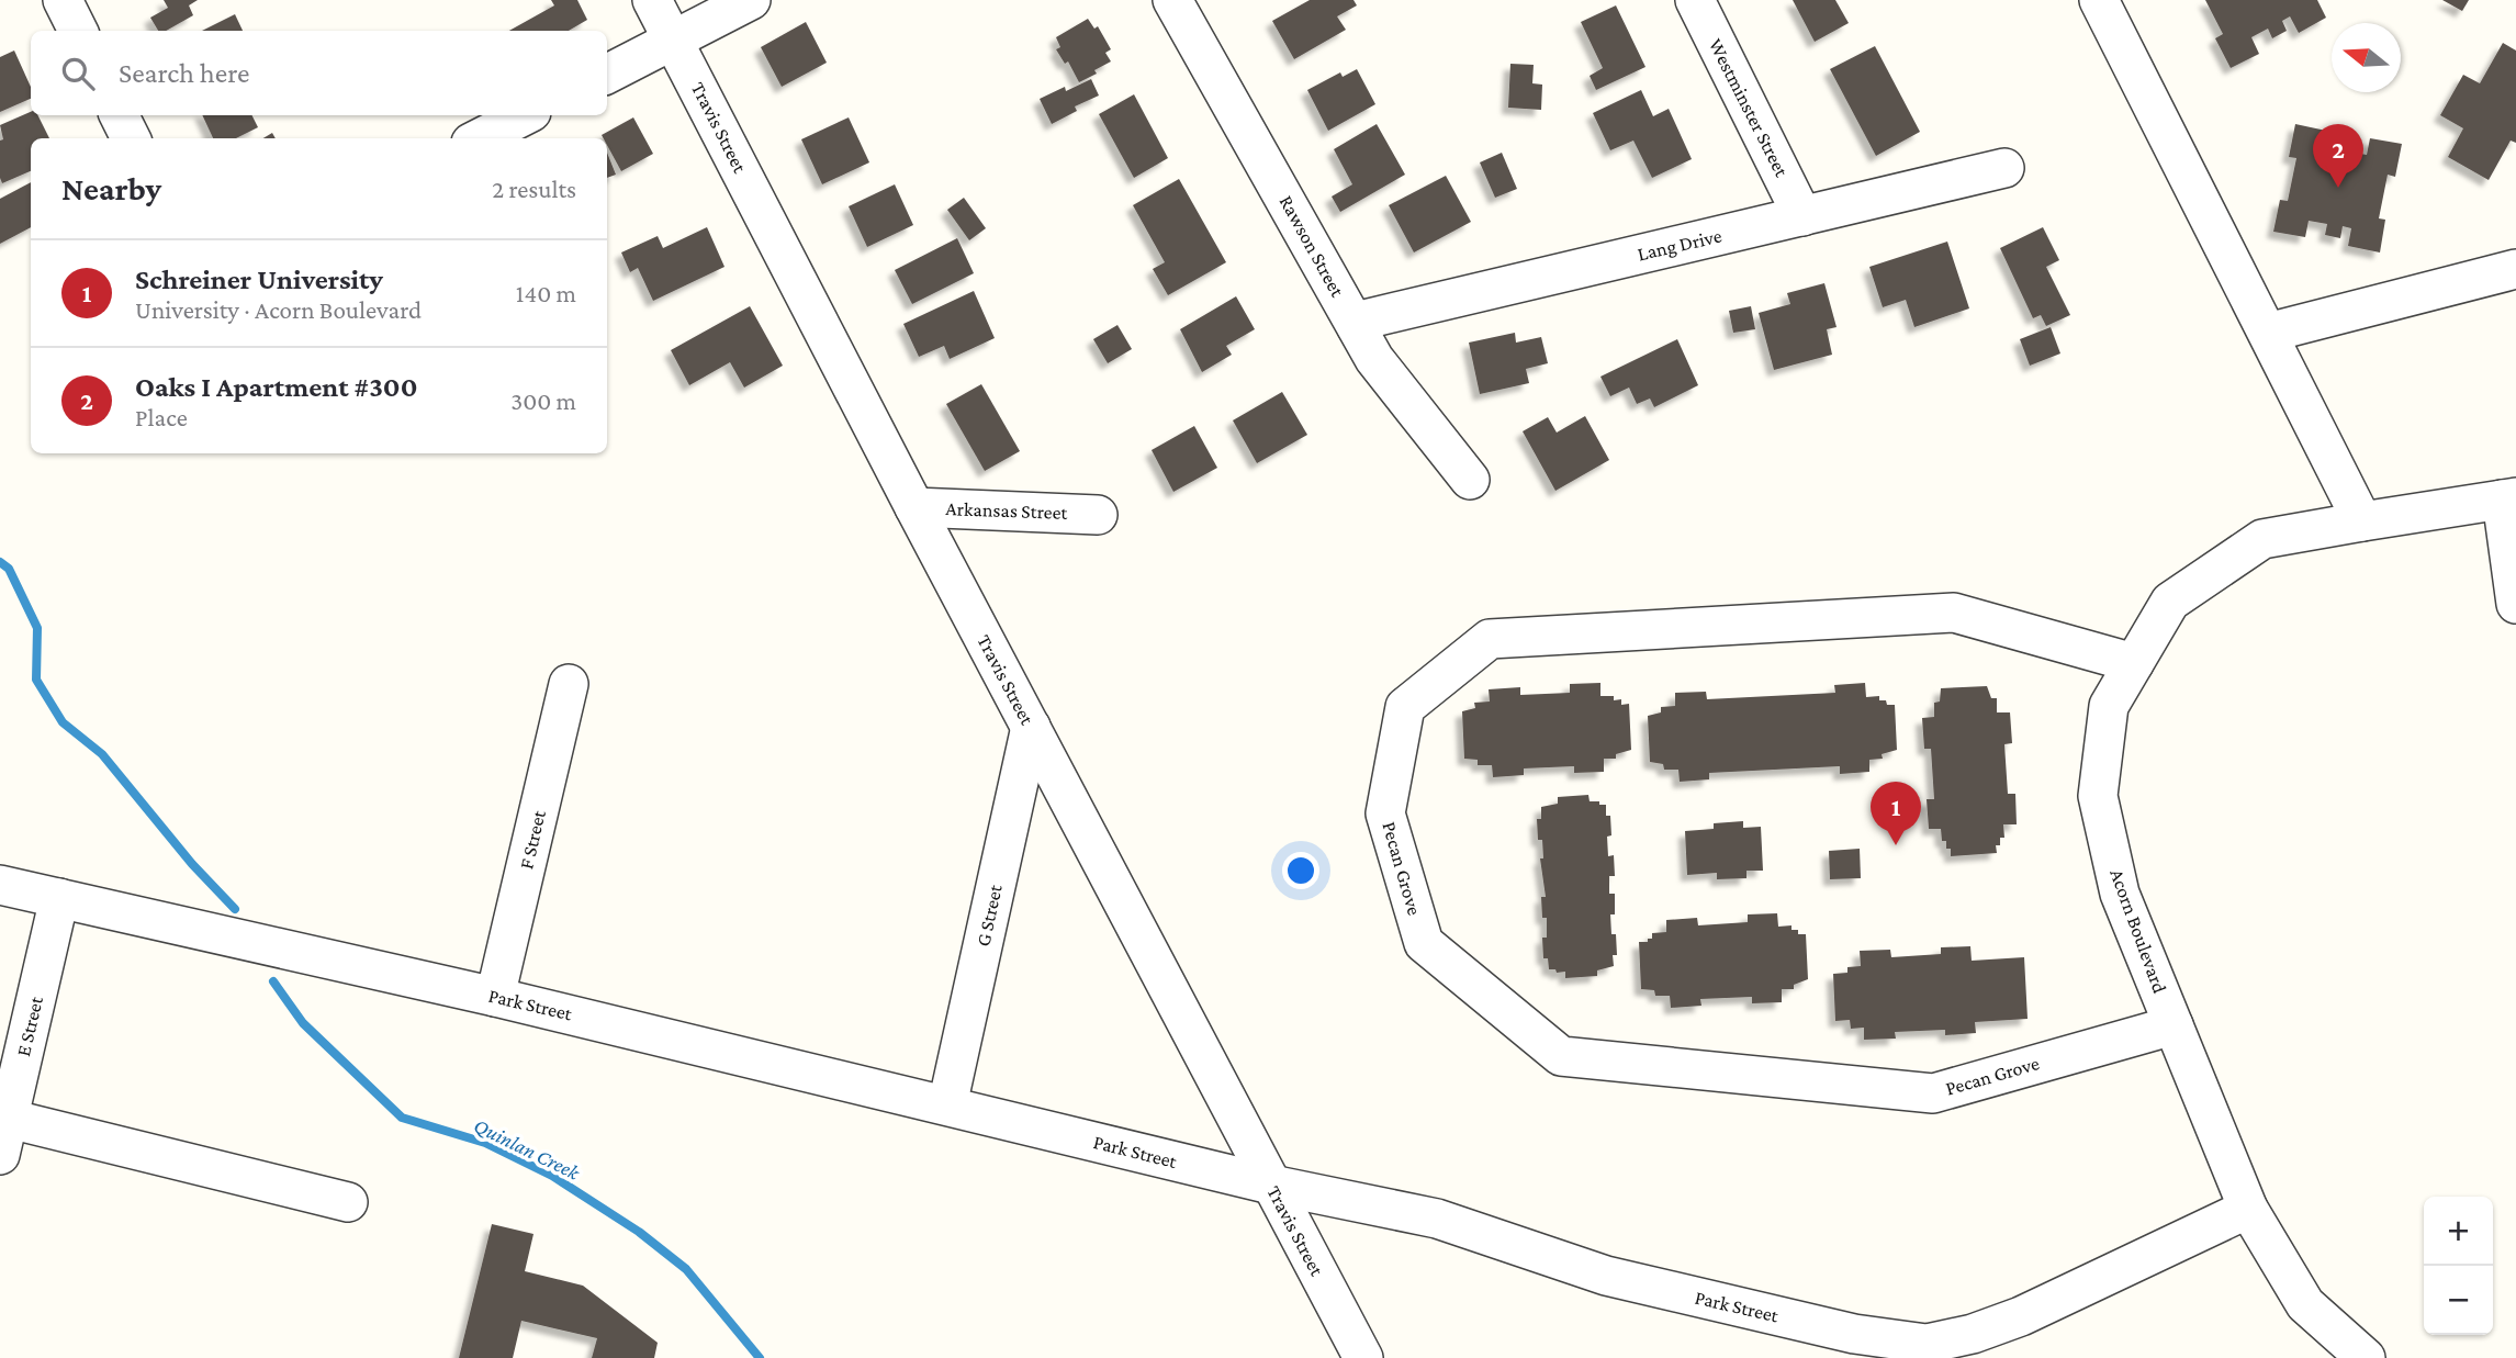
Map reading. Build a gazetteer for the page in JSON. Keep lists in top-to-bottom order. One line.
{"streets":{"street":["Westminster Street","Travis Street","Lang Drive","Rawson Street","Arkansas Street","F Street","Pecan Grove","G Street","Acorn Boulevard","Park Street","E Street"]},"crossings":[["Westminster Street","Lang Drive"],["Travis Street","Arkansas Street"],["Travis Street","G Street"],["Travis Street","Park Street"],["Lang Drive","Rawson Street"],["F Street","Park Street"],["Pecan Grove","Acorn Boulevard"],["G Street","Park Street"],["Acorn Boulevard","Park Street"],["Park Street","E Street"]],"water":["Quinlan Creek"],"north":"left","page":{"search":"Search here","pins":["2","1"],"heading":["Nearby","2 results"],"list":[{"mark":"1","name":"Schreiner University","note":"University · Acorn Boulevard","value":"140 m"},{"mark":"2","name":"Oaks I Apartment #300","note":"Place","value":"300 m"}],"map_buttons":["+","−"]}}
